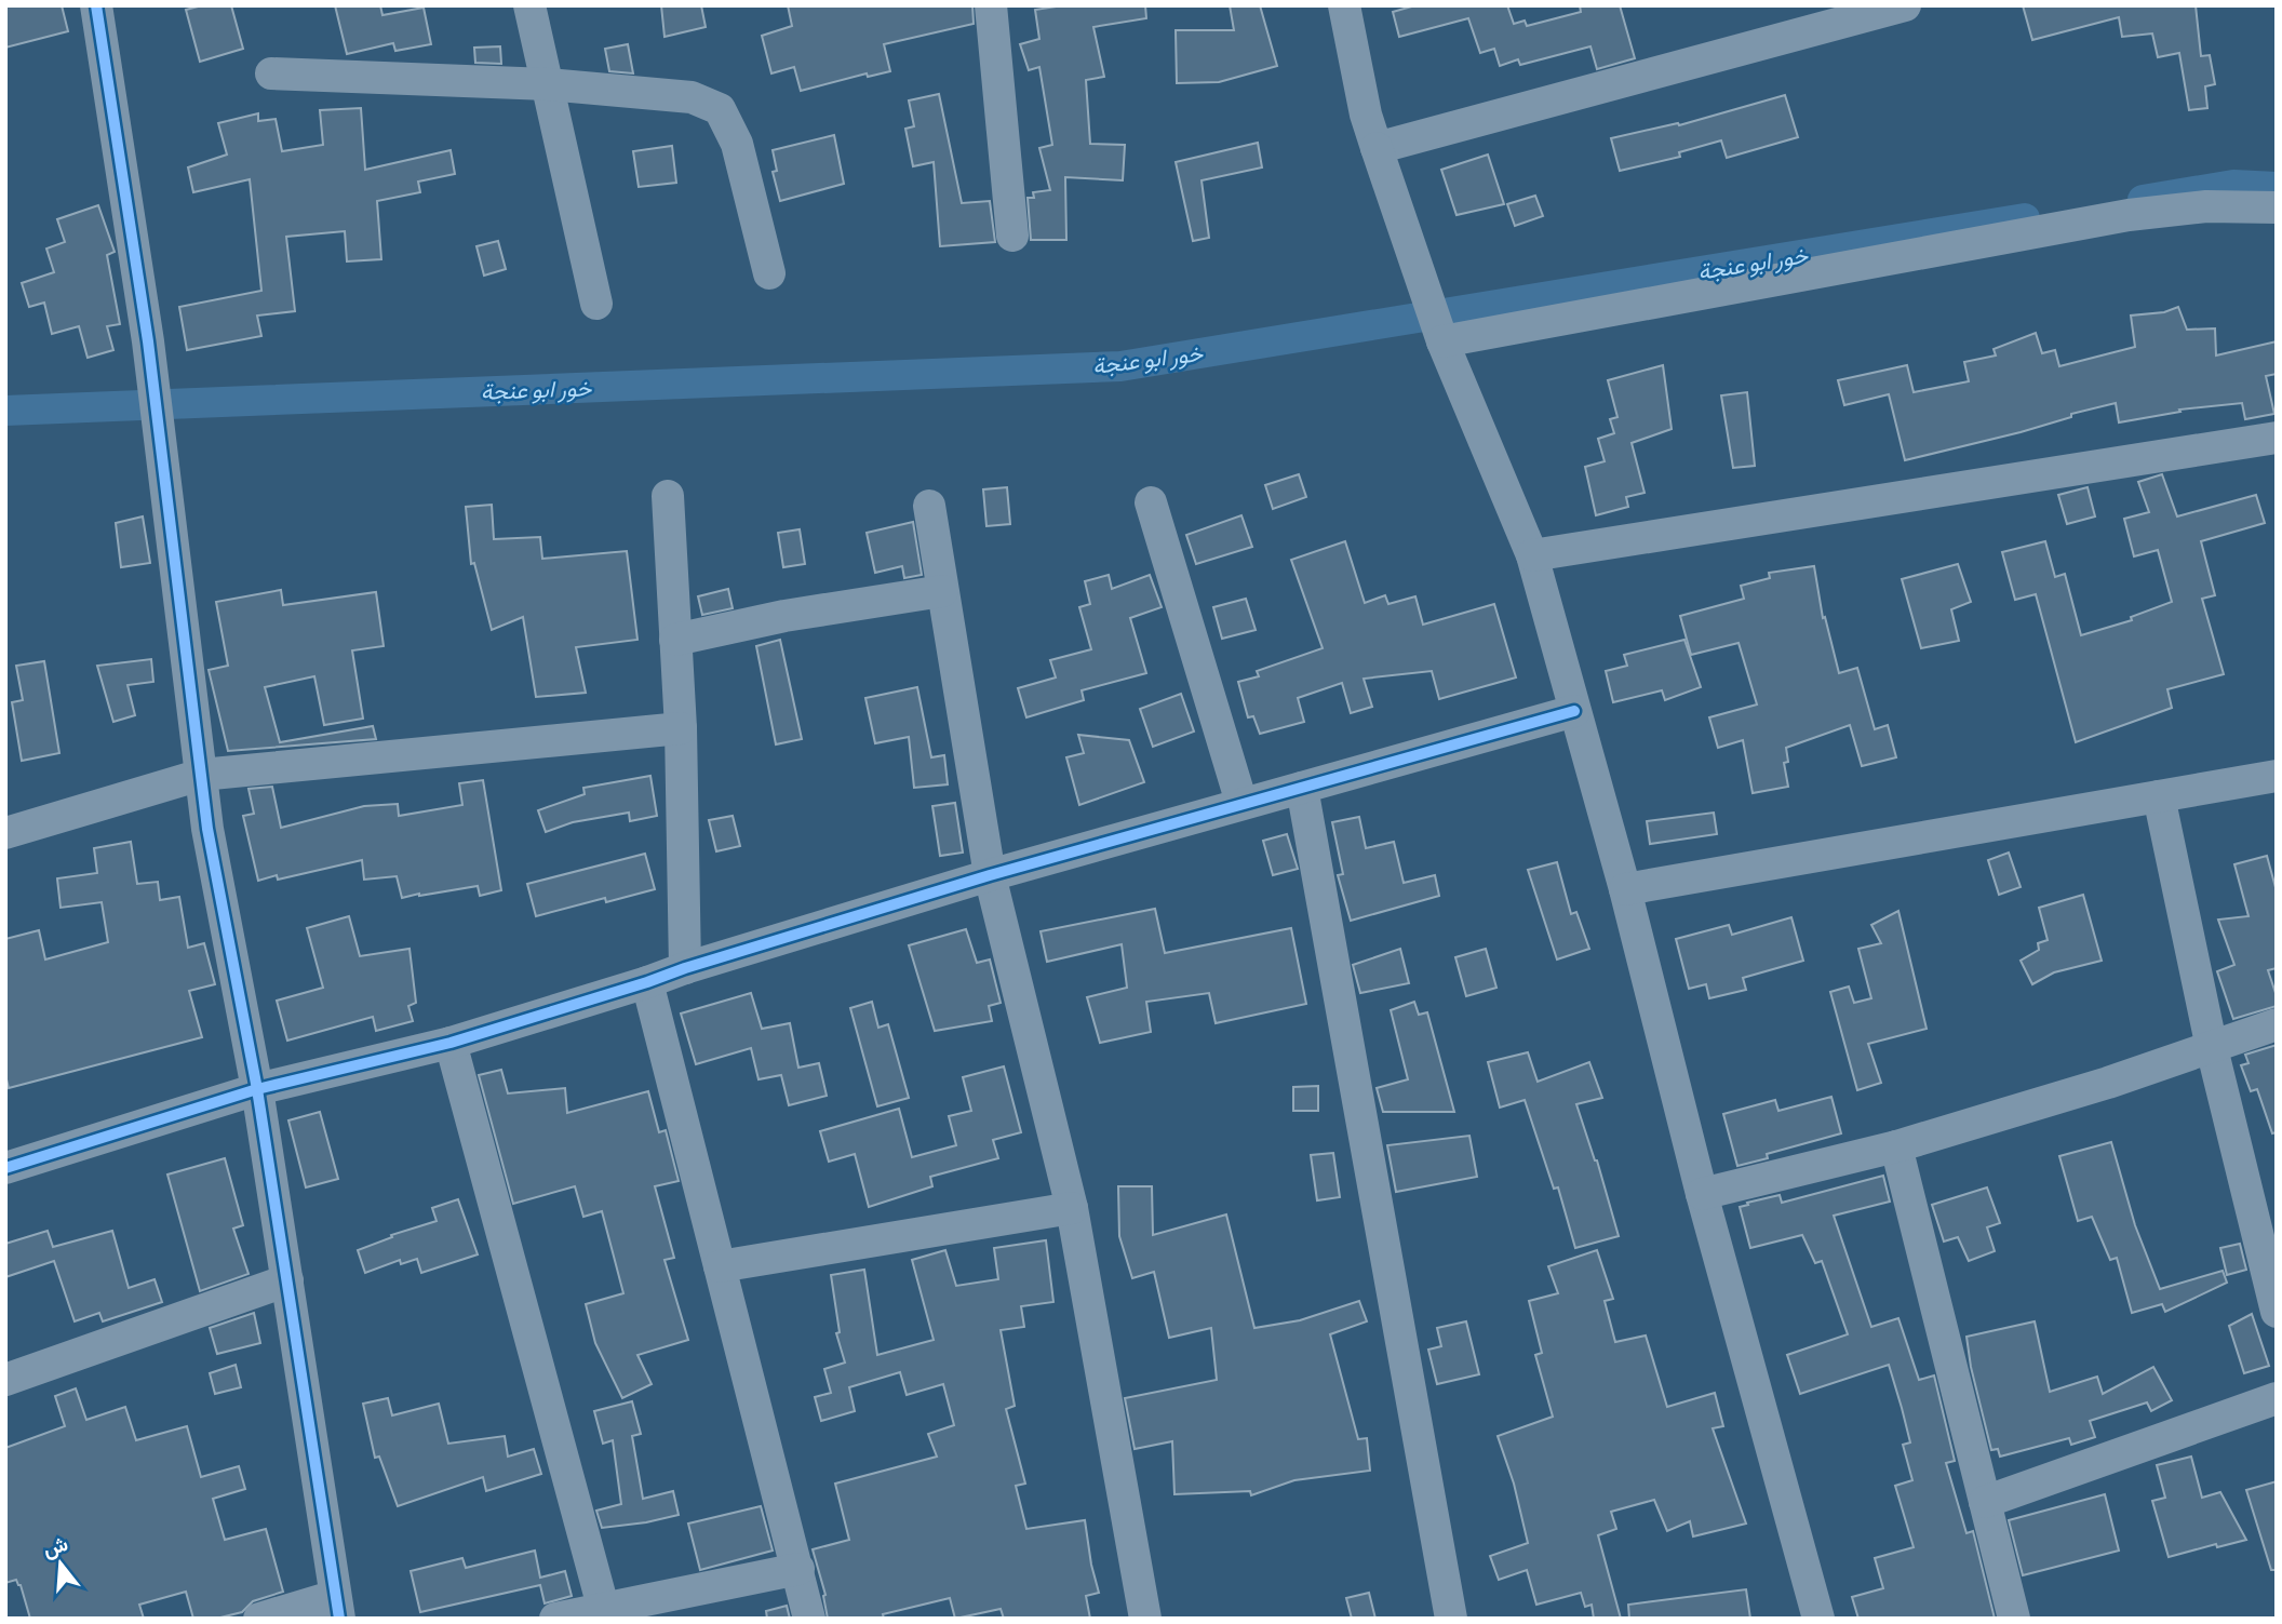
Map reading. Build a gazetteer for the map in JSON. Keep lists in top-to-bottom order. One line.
{"water":["خور ابو عنجة"],"north":"top"}
